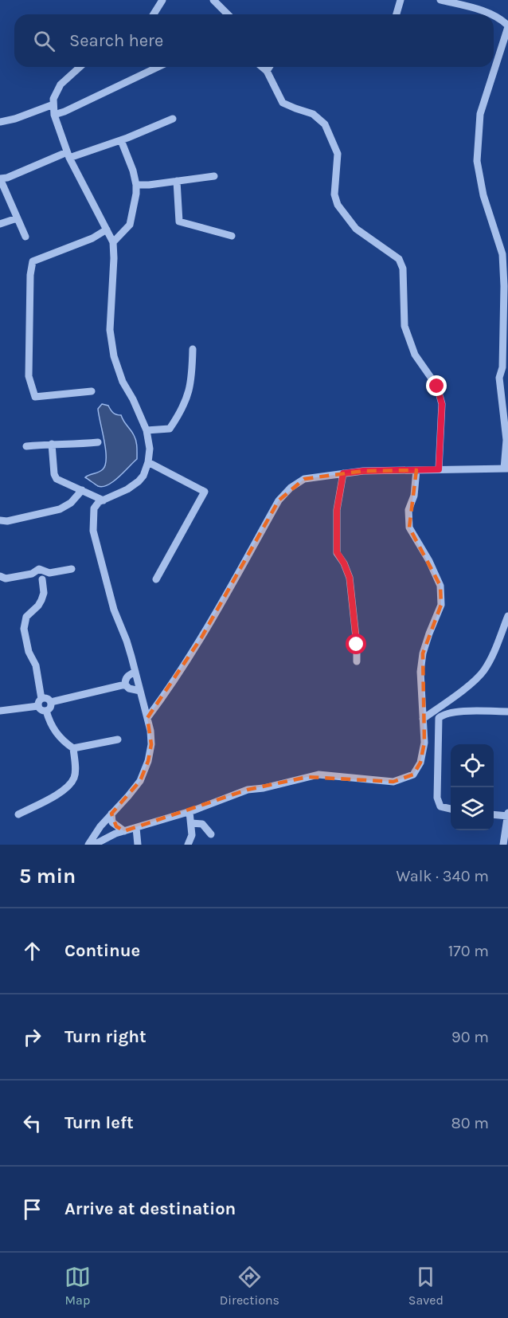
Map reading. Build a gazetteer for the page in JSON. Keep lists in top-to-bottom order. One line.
{"page":{"search":"Search here","heading":["5 min","Walk · 340 m"],"list":[["Continue","170 m"],["Turn right","90 m"],["Turn left","80 m"],"Arrive at destination"],"nav":["Map","Directions","Saved"]}}
